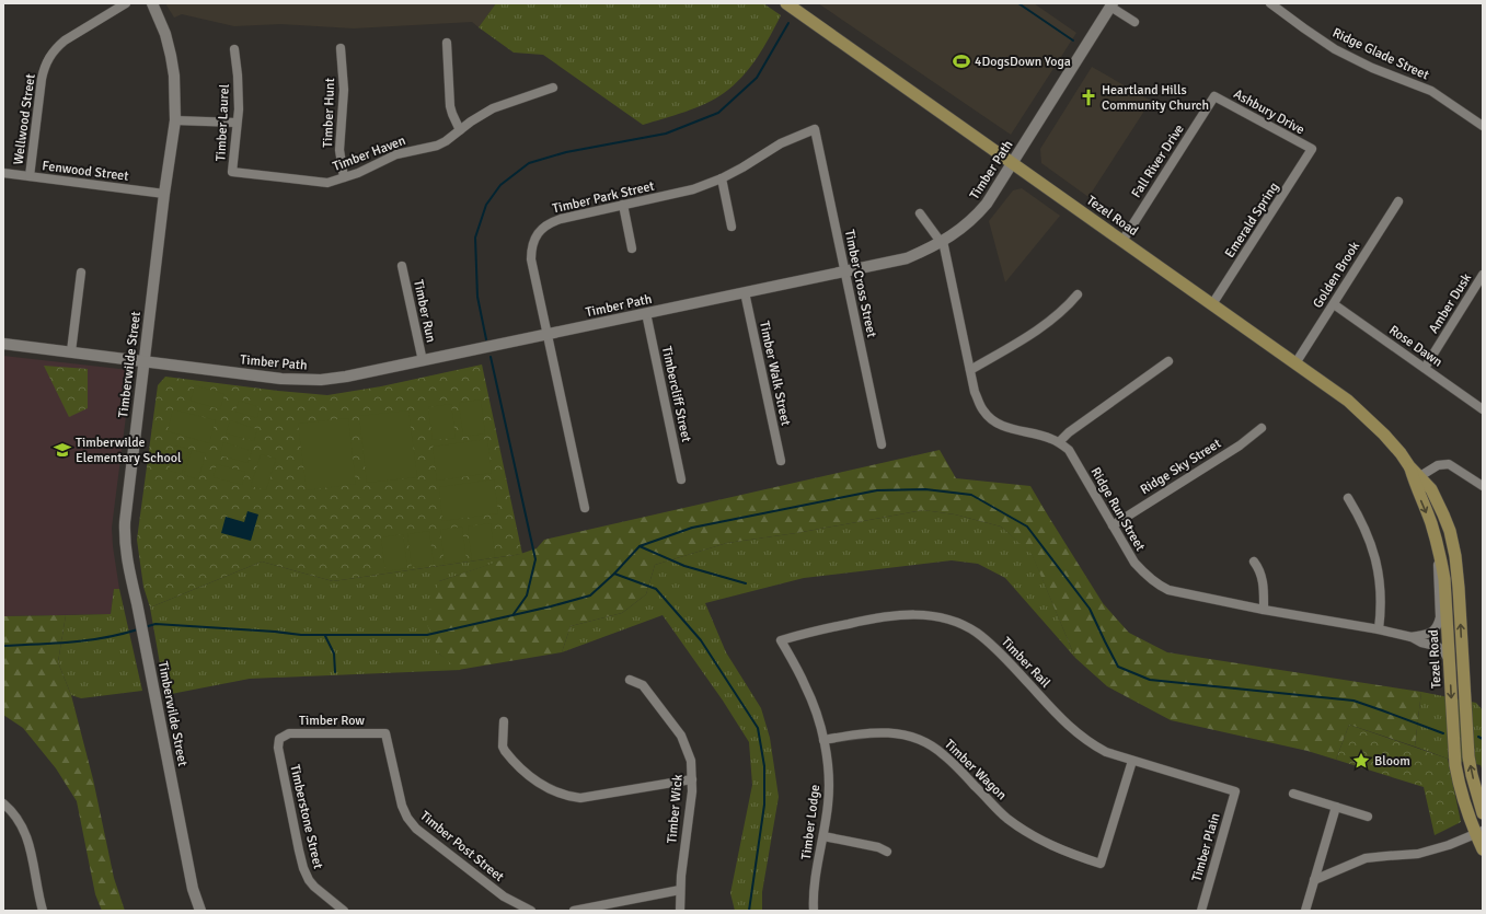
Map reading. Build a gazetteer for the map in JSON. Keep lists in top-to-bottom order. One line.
{"streets":{"main road":["Tezel Road"],"street":["Ridge Glade Street","Ashbury Drive","Timber Hunt","Wellwood Street","Timber Laurel","Timber Haven","Fall River Drive","Timber Path","Fenwood Street","Timber Park Street","Emerald Spring","Golden Brook","Timber Cross Street","Amber Dusk","Timber Run","Rose Dawn","Timberwilde Street","Timber Walk Street","Timbercliff Street","Ridge Sky Street","Ridge Run Street","Timber Rail","Timber Row","Timber Wagon","Timber Wick","Timberstone Street","Timber Lodge","Timber Post Street","Timber Plain"]},"crossings":[["Ashbury Drive","Fall River Drive"],["Ashbury Drive","Emerald Spring"],["Timber Hunt","Timber Haven"],["Wellwood Street","Fenwood Street"],["Timber Laurel","Timber Haven"],["Fall River Drive","Tezel Road"],["Timber Path","Timber Park Street"],["Timber Path","Tezel Road"],["Timber Path","Timber Cross Street"],["Timber Path","Timber Run"],["Timber Path","Timberwilde Street"],["Timber Path","Timber Walk Street"],["Timber Path","Timbercliff Street"],["Timber Path","Ridge Run Street"],["Fenwood Street","Timberwilde Street"],["Timber Park Street","Timber Cross Street"],["Tezel Road","Emerald Spring"],["Tezel Road","Golden Brook"],["Tezel Road","Ridge Run Street"],["Golden Brook","Rose Dawn"],["Amber Dusk","Rose Dawn"],["Ridge Sky Street","Ridge Run Street"],["Timber Rail","Timber Wagon"],["Timber Rail","Timber Lodge"],["Timber Rail","Timber Plain"],["Timber Row","Timberstone Street"],["Timber Row","Timber Post Street"],["Timber Wagon","Timber Lodge"]],"places":{"sports":["4DogsDown Yoga"],"church":["Heartland Hills Community Church"],"school or university":["Timberwilde Elementary School"],"place":["Bloom"]}}
